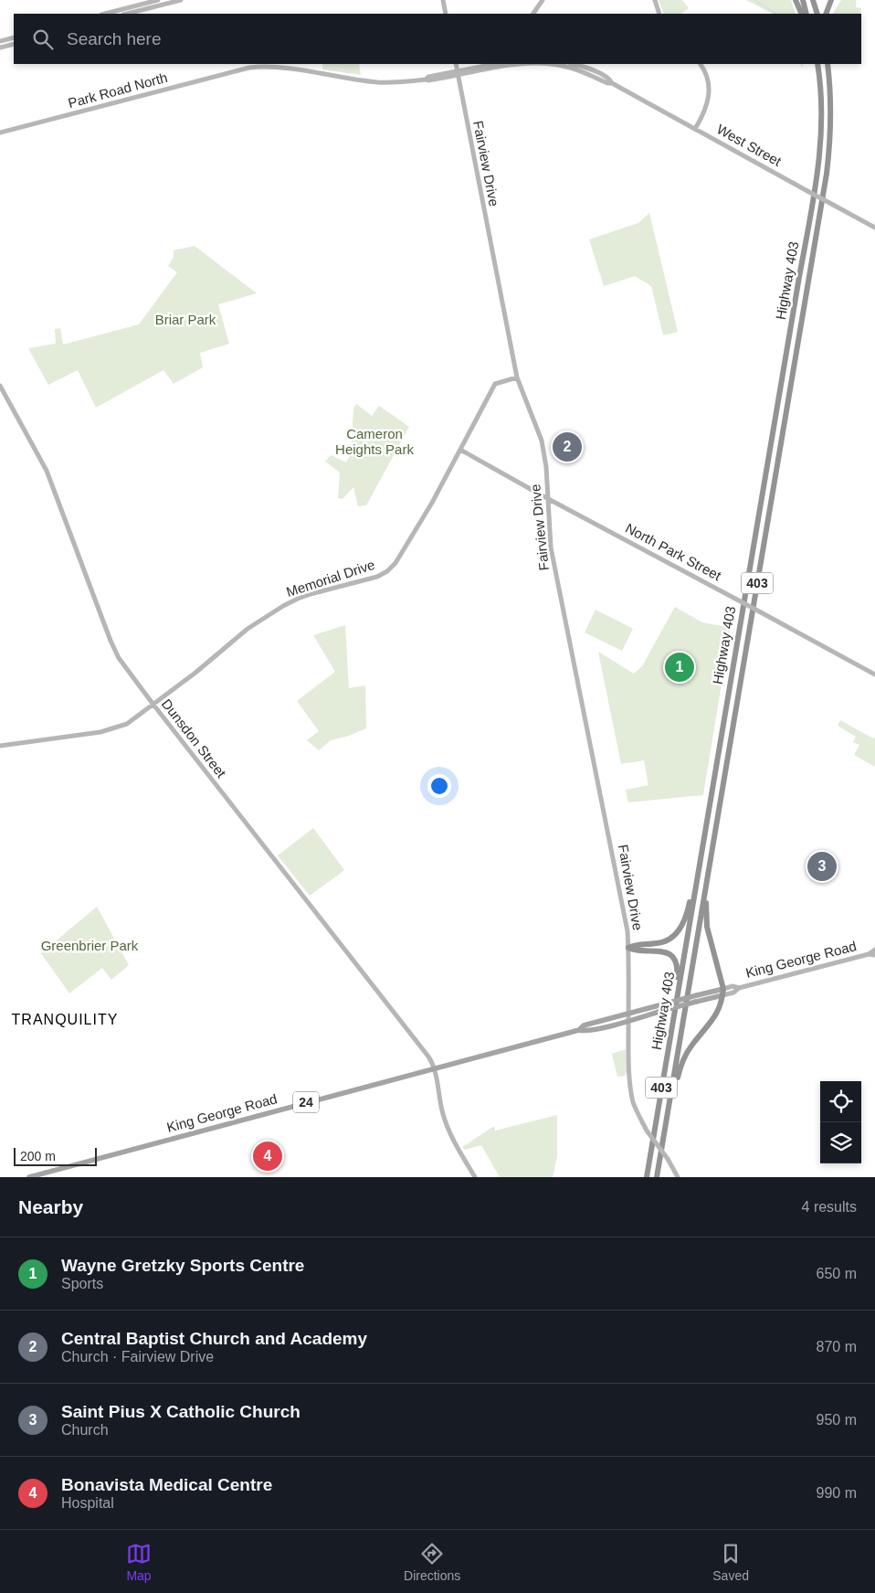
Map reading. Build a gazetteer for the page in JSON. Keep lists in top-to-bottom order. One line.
{"streets":{"highway":["Highway 403","403"],"main road":["Park Road North","West Street","Fairview Drive","North Park Street","Memorial Drive","Dunsdon Street","King George Road","24"]},"crossings":[["Park Road North","West Street"],["West Street","Fairview Drive"],["Fairview Drive","North Park Street"],["Fairview Drive","Memorial Drive"],["Fairview Drive","King George Road"],["North Park Street","Memorial Drive"],["Memorial Drive","Dunsdon Street"],["Dunsdon Street","King George Road"]],"districts":["TRANQUILITY"],"parks":["Briar Park","Cameron Heights Park","Greenbrier Park"],"scale_bar":"200 m","page":{"search":"Search here","pins":["2","1","3","4"],"scale":"200 m","heading":["Nearby","4 results"],"list":[{"mark":"1","name":"Wayne Gretzky Sports Centre","note":"Sports","value":"650 m"},{"mark":"2","name":"Central Baptist Church and Academy","note":"Church · Fairview Drive","value":"870 m"},{"mark":"3","name":"Saint Pius X Catholic Church","note":"Church","value":"950 m"},{"mark":"4","name":"Bonavista Medical Centre","note":"Hospital","value":"990 m"}],"nav":["Map","Directions","Saved"]}}
